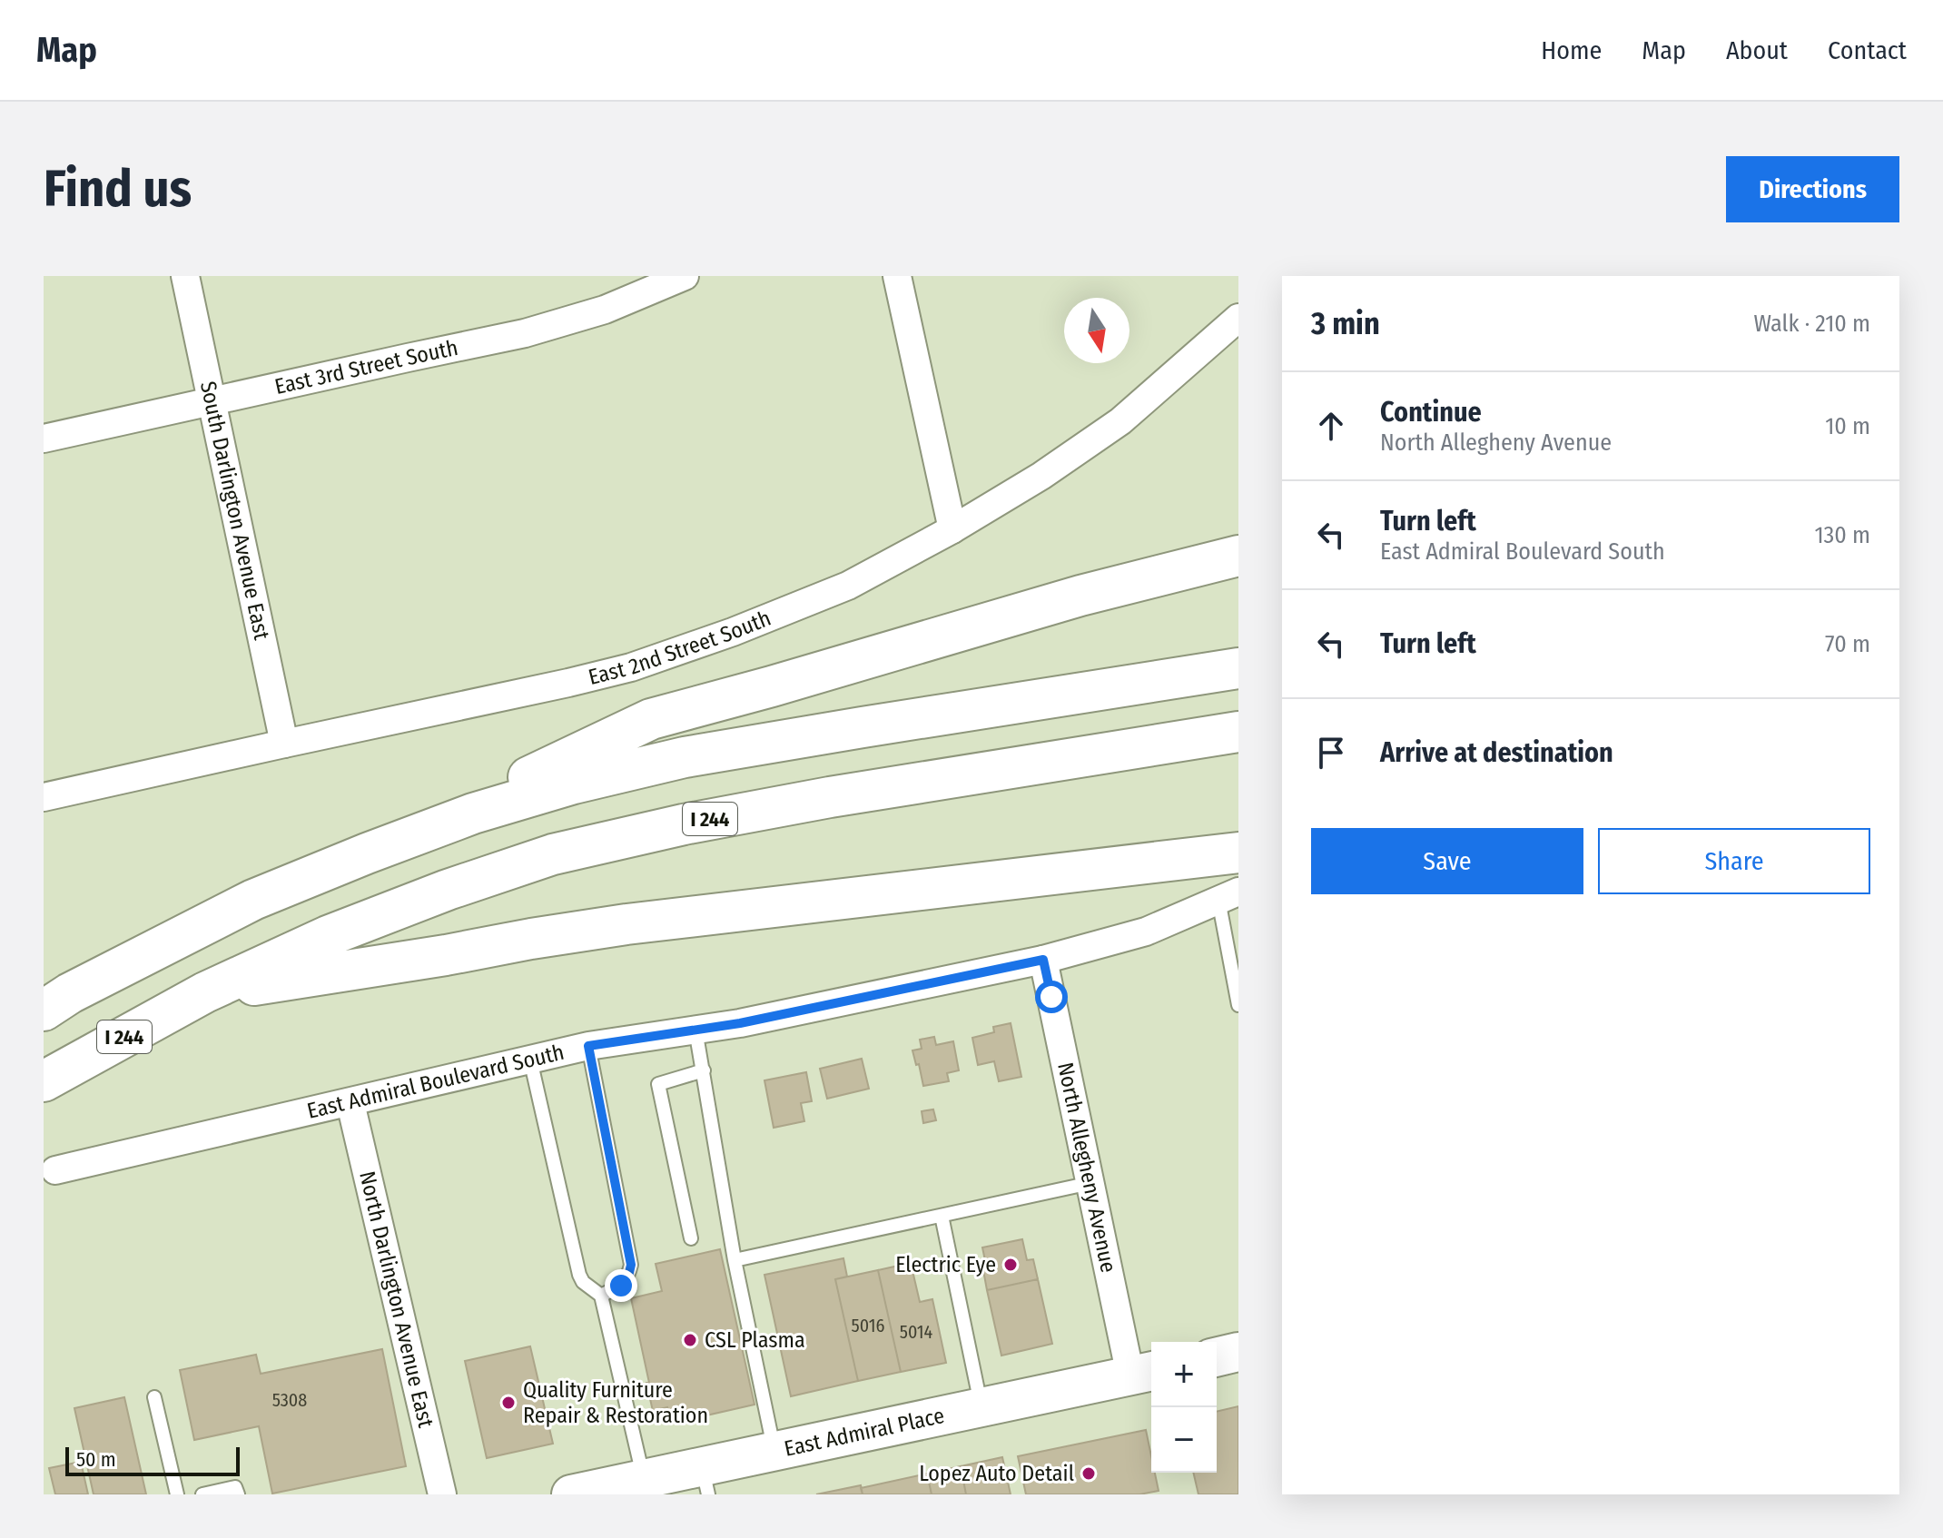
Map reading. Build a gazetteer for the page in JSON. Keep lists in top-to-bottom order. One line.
{"streets":{"highway":["I 244"],"main road":["East Admiral Place"],"street":["East 3rd Street South","South Darlington Avenue East","East 2nd Street South","East Admiral Boulevard South","North Allegheny Avenue","North Darlington Avenue East"]},"crossings":[["East 3rd Street South","South Darlington Avenue East"],["South Darlington Avenue East","East 2nd Street South"],["East Admiral Boulevard South","North Allegheny Avenue"],["East Admiral Boulevard South","North Darlington Avenue East"],["North Allegheny Avenue","East Admiral Place"]],"places":["Electric Eye","CSL Plasma","Quality Furniture Repair & Restoration","Lopez Auto Detail"],"house_numbers":["5016","5014","5308"],"scale_bar":"50 m","north":"bottom","page":{"header":"Map","nav":["Home","Map","About","Contact"],"buttons":["Directions",["Save","Share"]],"title":"Find us","heading":["3 min","Walk · 210 m"],"list":[["Continue","North Allegheny Avenue","10 m"],["Turn left","East Admiral Boulevard South","130 m"],["Turn left","70 m"],"Arrive at destination"],"map_buttons":["+","−"],"scale":"50 m"}}
